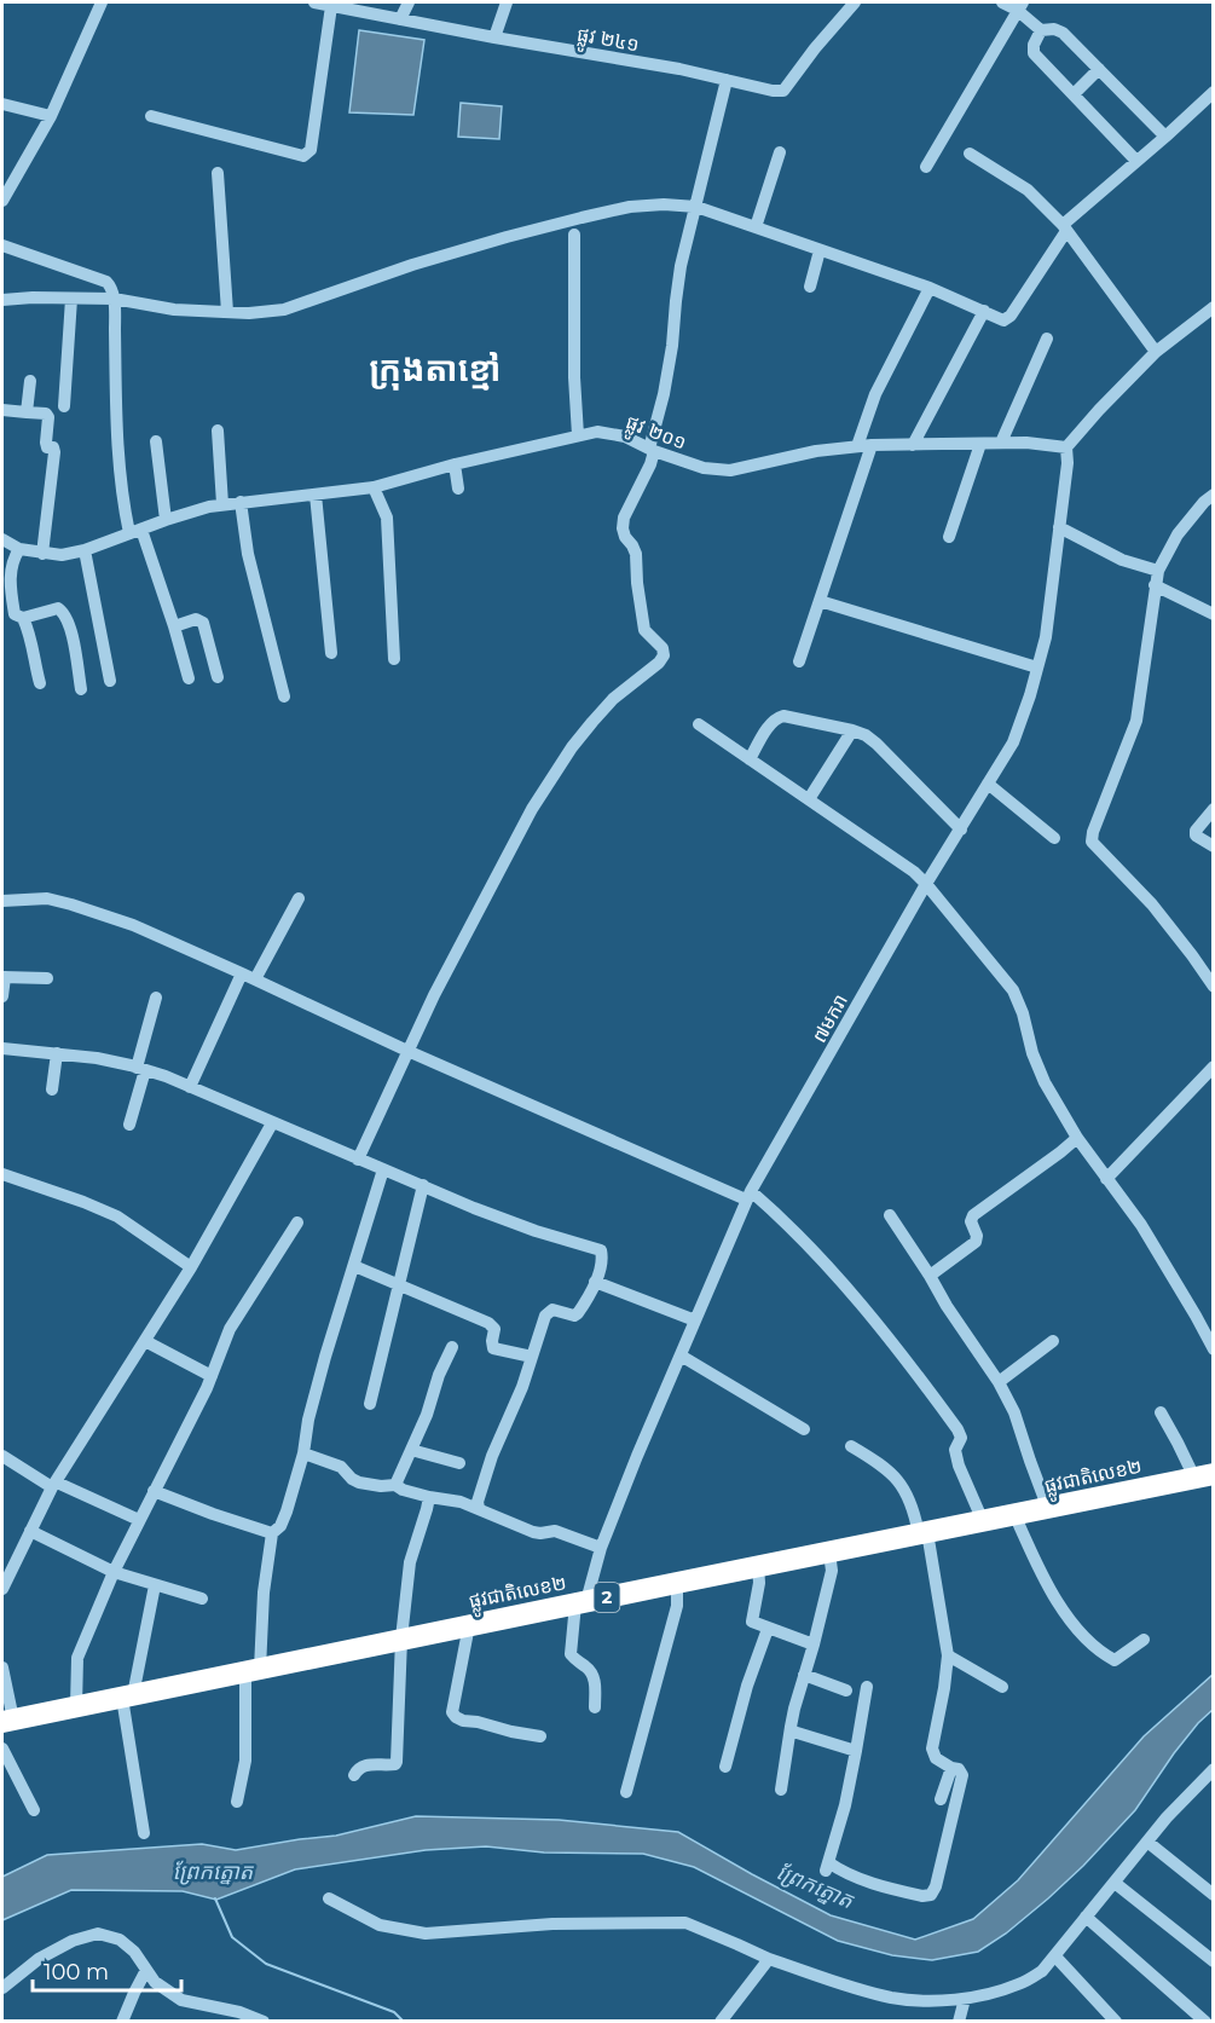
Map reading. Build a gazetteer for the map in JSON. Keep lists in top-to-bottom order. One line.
{"streets":{"highway":["ផ្លូវជាតិលេខ២","2"],"street":["ផ្លូវ ២៤១","ផ្លូវ ២០១","៧មករា"]},"crossings":[["ផ្លូវ ២០១","៧មករា"],["៧មករា","ផ្លូវជាតិលេខ២"]],"districts":["ក្រុងតាខ្មៅ"],"water":["ព្រែកត្នោត"],"scale_bar":"100 m"}
